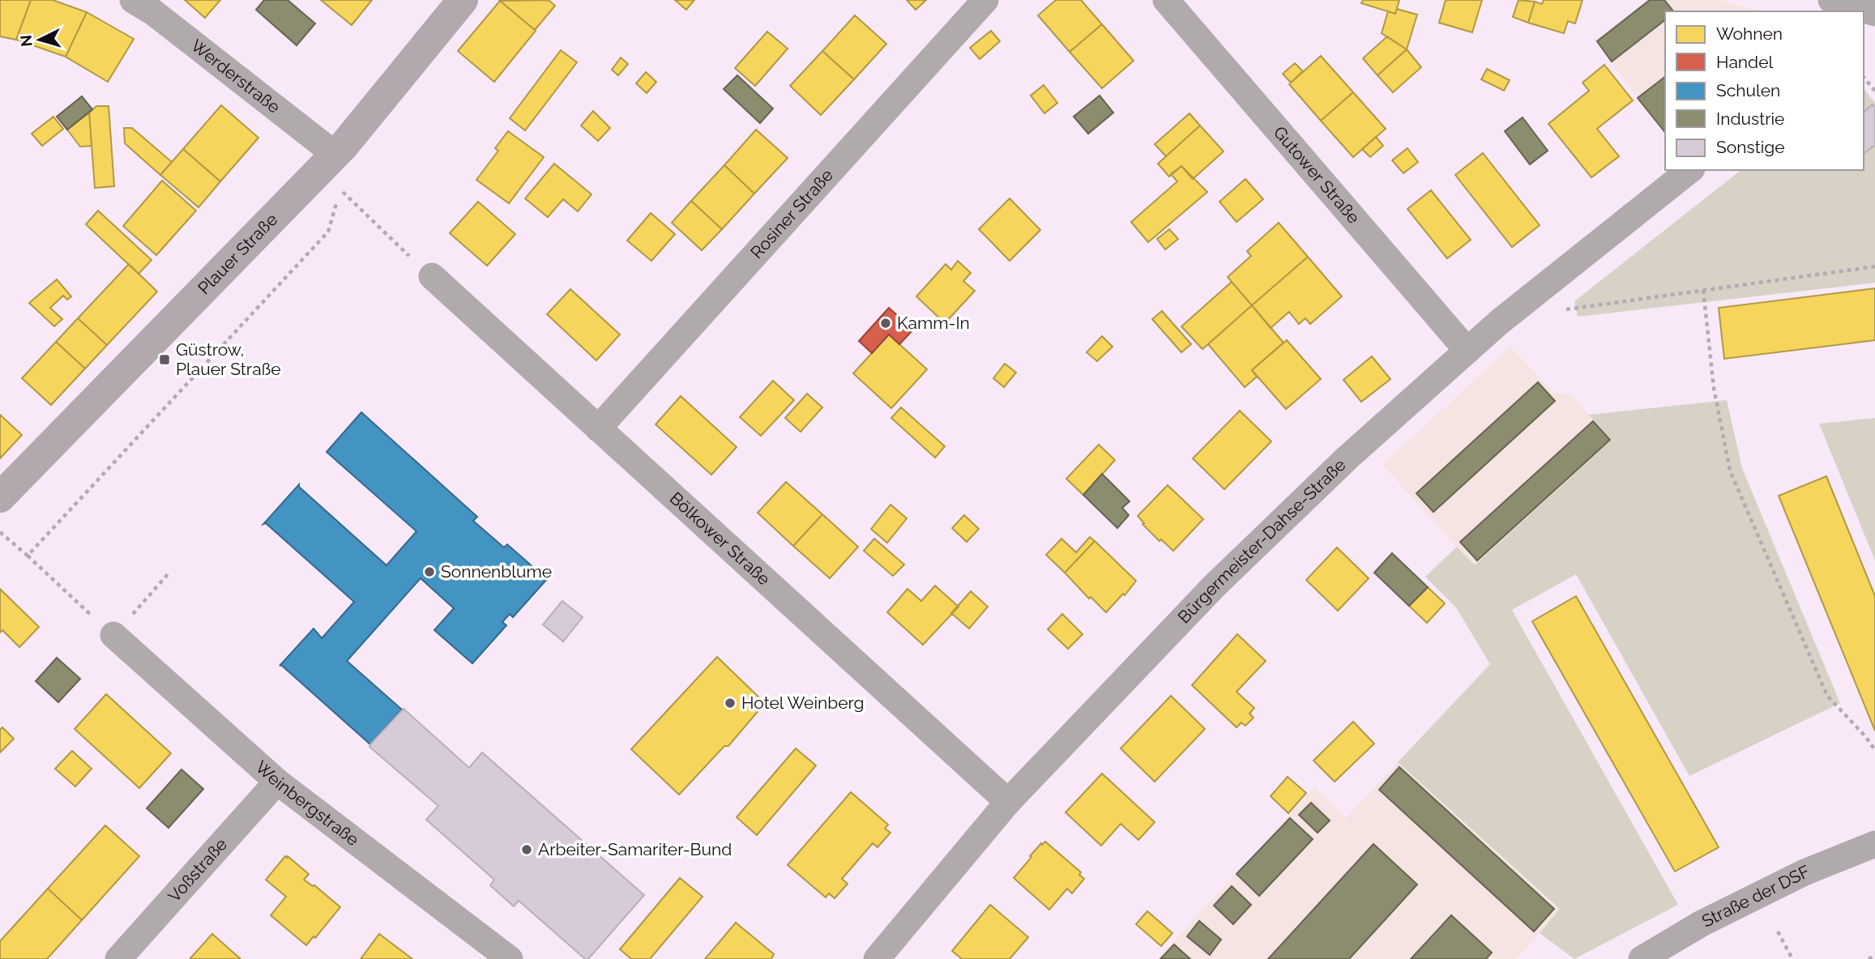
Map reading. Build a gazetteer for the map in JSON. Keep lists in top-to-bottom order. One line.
{"streets":{"main road":["Plauer Straße"],"street":["Werderstraße","Gutower Straße","Rosiner Straße","Bölkower Straße","Bürgermeister-Dahse-Straße","Weinbergstraße","Voßstraße","Straße der DSF"]},"crossings":[["Werderstraße","Plauer Straße"],["Gutower Straße","Bürgermeister-Dahse-Straße"],["Rosiner Straße","Bölkower Straße"],["Bölkower Straße","Bürgermeister-Dahse-Straße"],["Weinbergstraße","Voßstraße"]],"places":{"other":["Kamm-In","Sonnenblume","Hotel Weinberg","Arbeiter-Samariter-Bund"],"transit":["Güstrow, Plauer Straße"]},"legend":["Wohnen","Handel","Schulen","Industrie","Sonstige"],"north":"left"}
